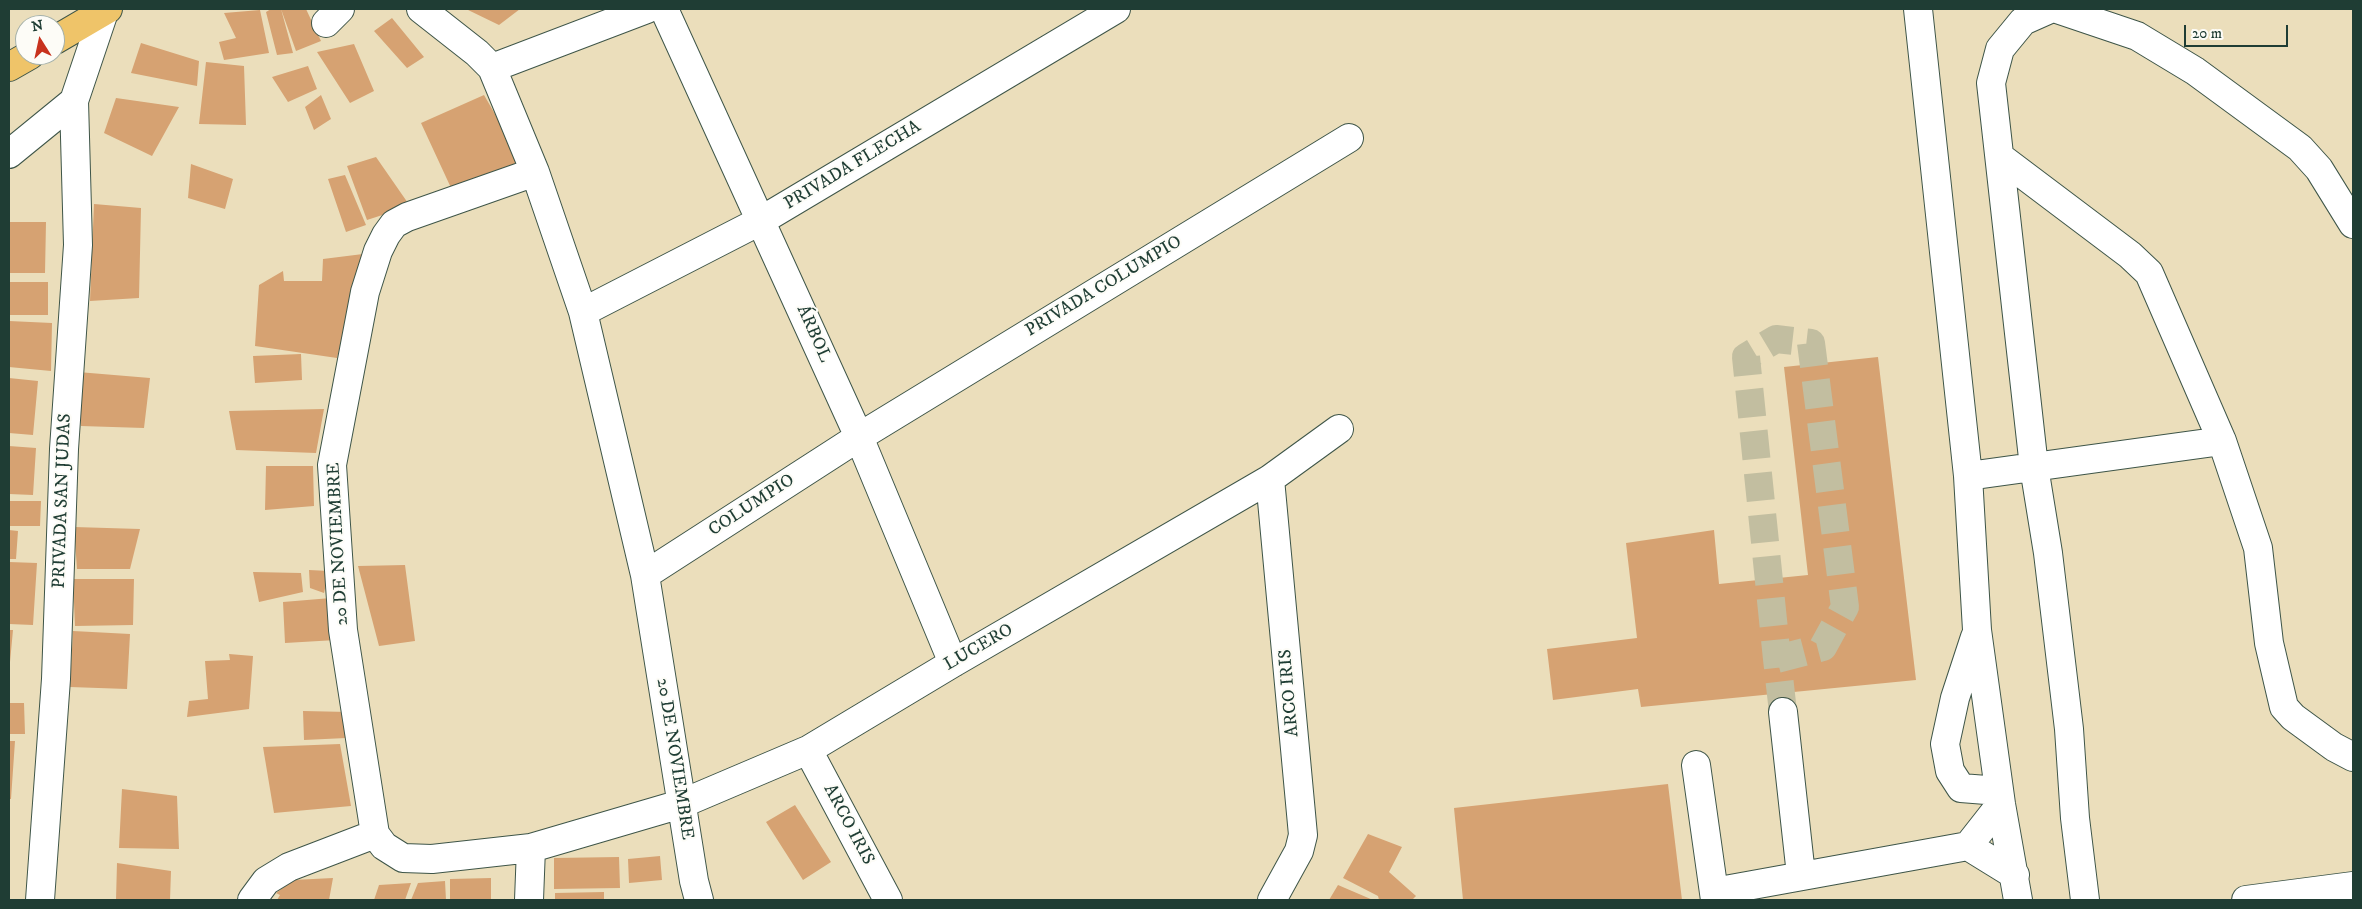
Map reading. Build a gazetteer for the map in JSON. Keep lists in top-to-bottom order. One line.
{"streets":{"street":["PRIVADA FLECHA","PRIVADA COLUMPIO","ÁRBOL","PRIVADA SAN JUDAS","COLUMPIO","20 DE NOVIEMBRE","LUCERO","ARCO IRIS"]},"crossings":[["PRIVADA FLECHA","ÁRBOL"],["PRIVADA FLECHA","20 DE NOVIEMBRE"],["PRIVADA COLUMPIO","ÁRBOL"],["PRIVADA COLUMPIO","COLUMPIO"],["ÁRBOL","COLUMPIO"],["ÁRBOL","LUCERO"],["COLUMPIO","20 DE NOVIEMBRE"],["20 DE NOVIEMBRE","LUCERO"],["LUCERO","ARCO IRIS"]],"scale_bar":"20 m","north":"top"}
